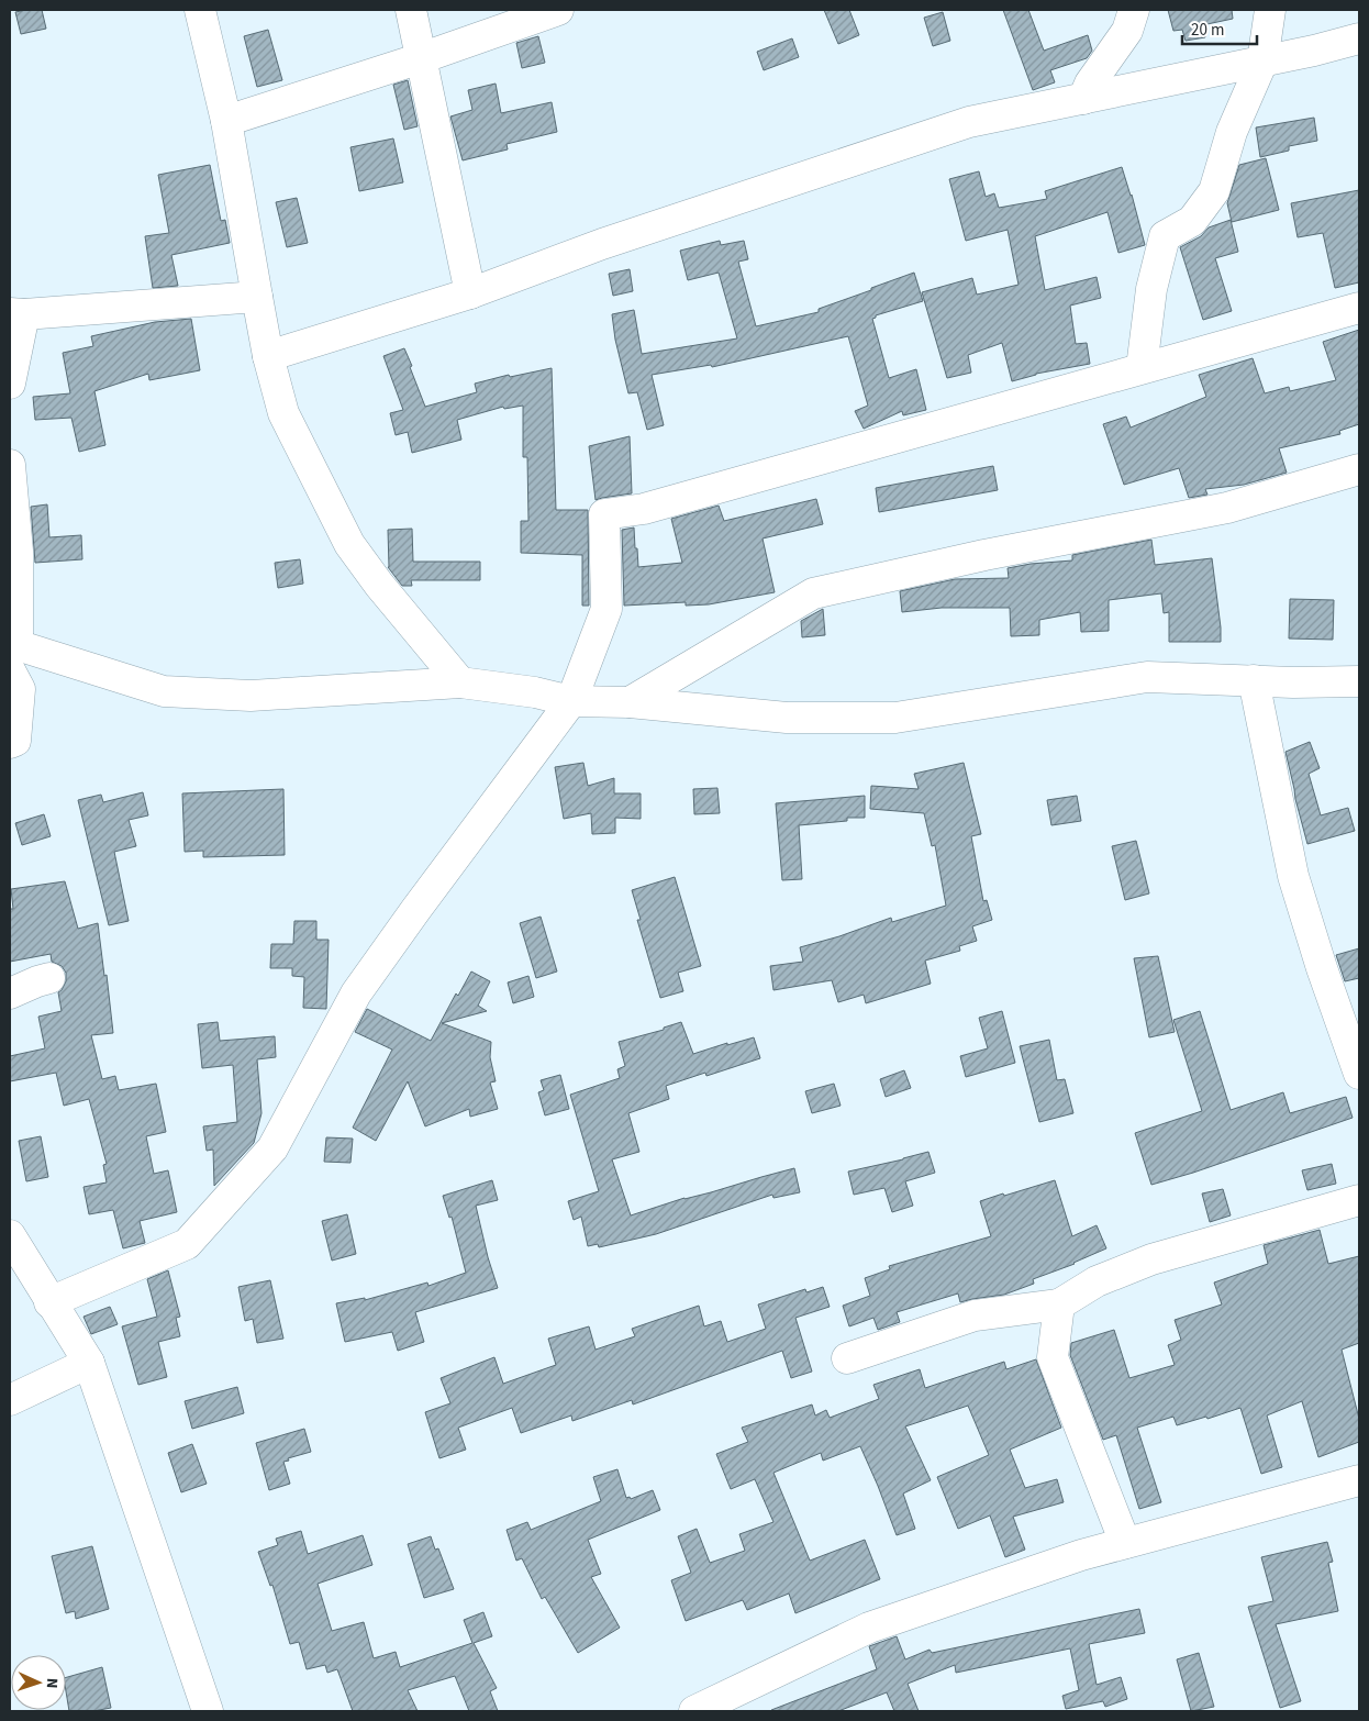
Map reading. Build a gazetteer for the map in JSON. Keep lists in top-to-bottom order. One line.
{"scale_bar":"20 m","north":"right"}
